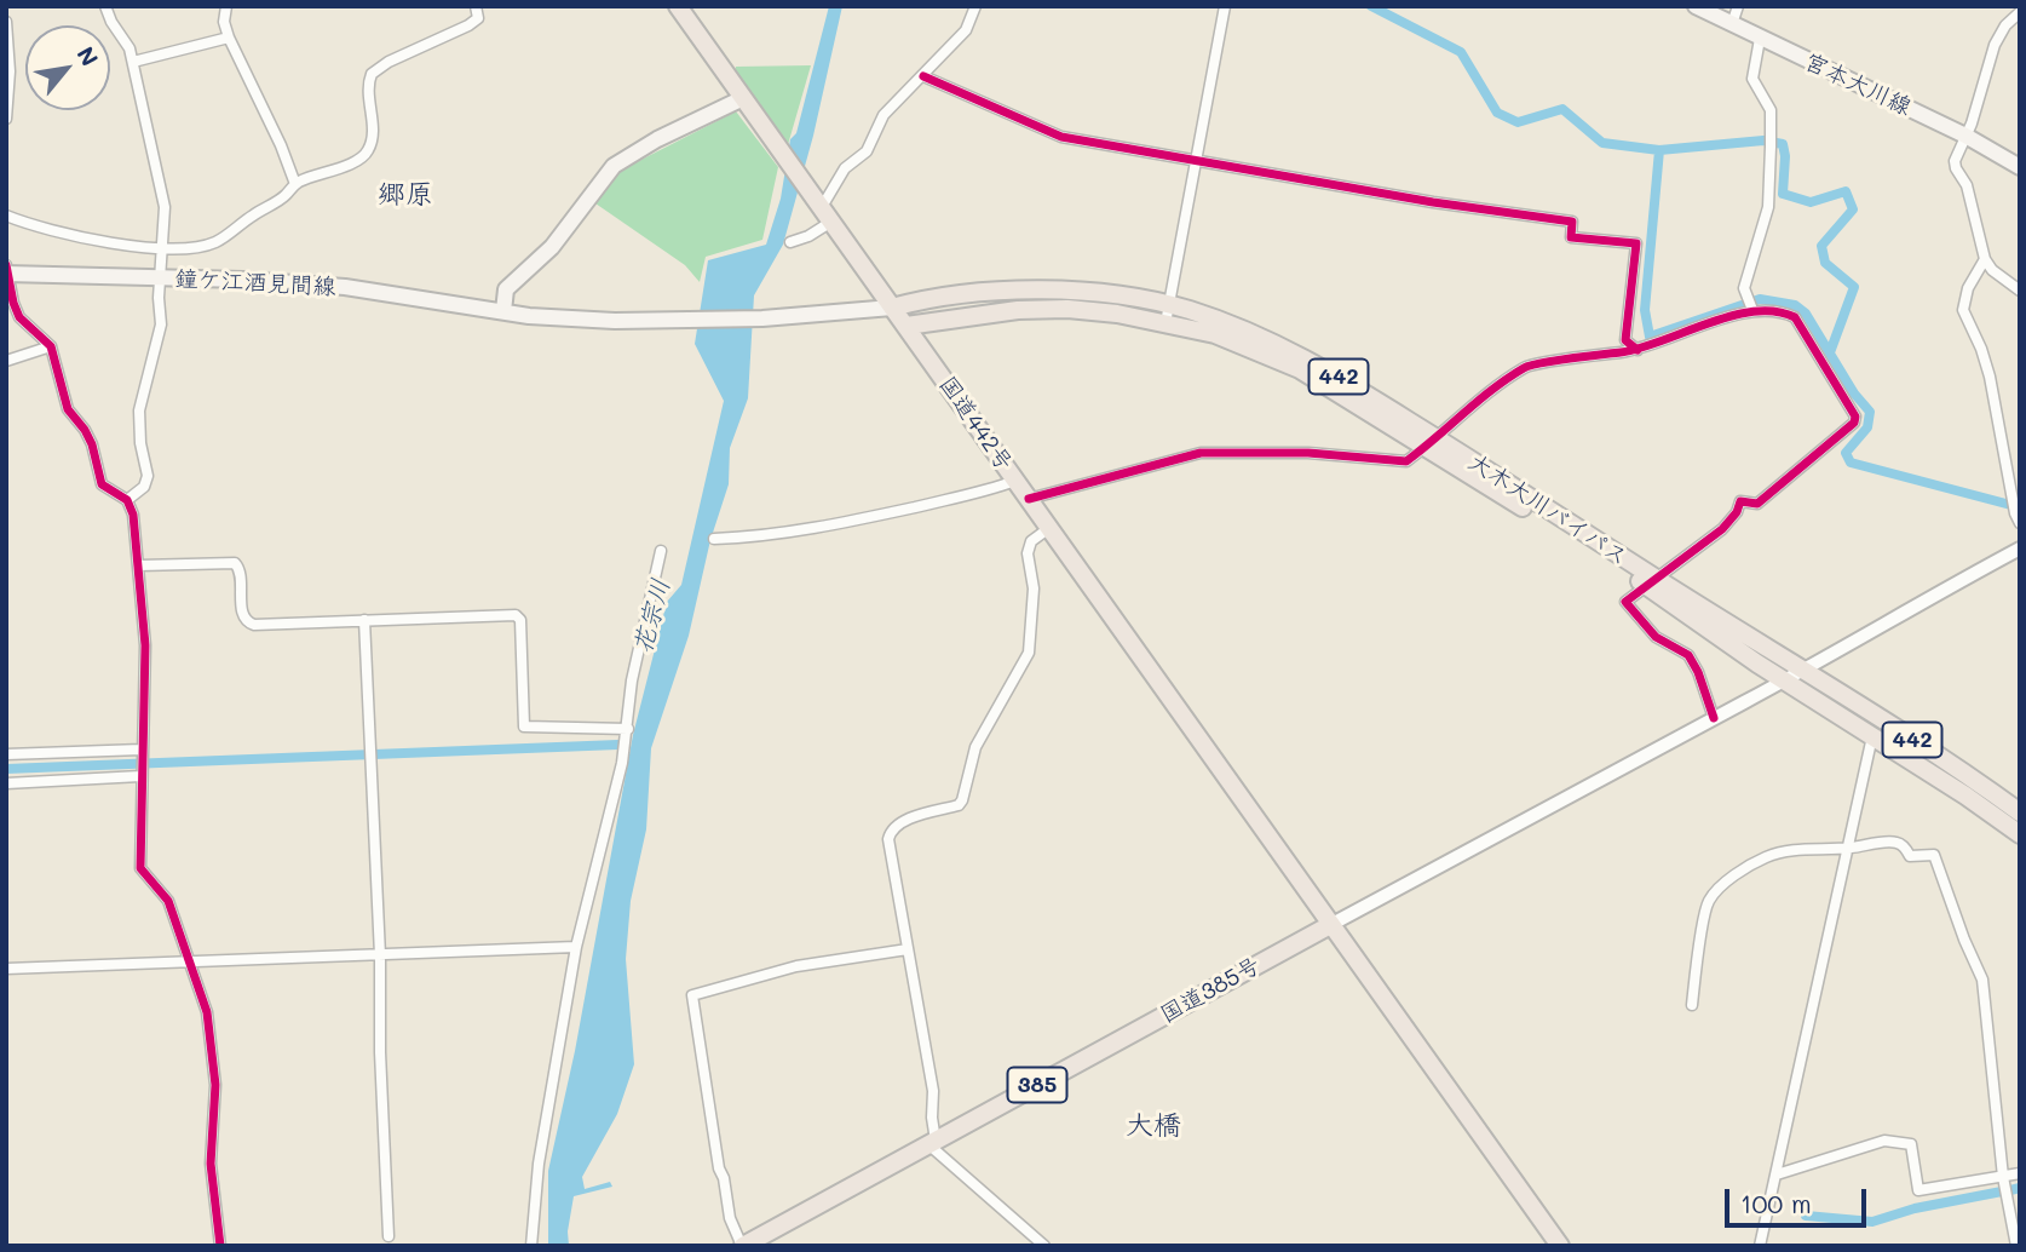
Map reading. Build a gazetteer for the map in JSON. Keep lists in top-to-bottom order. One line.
{"streets":{"highway":["442","国道442号","大木大川バイパス","国道385号","385"],"main road":["宮本大川線","鐘ケ江酒見間線"]},"crossings":[["鐘ケ江酒見間線","国道442号"],["鐘ケ江酒見間線","大木大川バイパス"],["国道442号","大木大川バイパス"],["国道442号","国道385号"]],"districts":["郷原","大橋"],"water":["花宗川"],"scale_bar":"100 m","north":"top right"}
